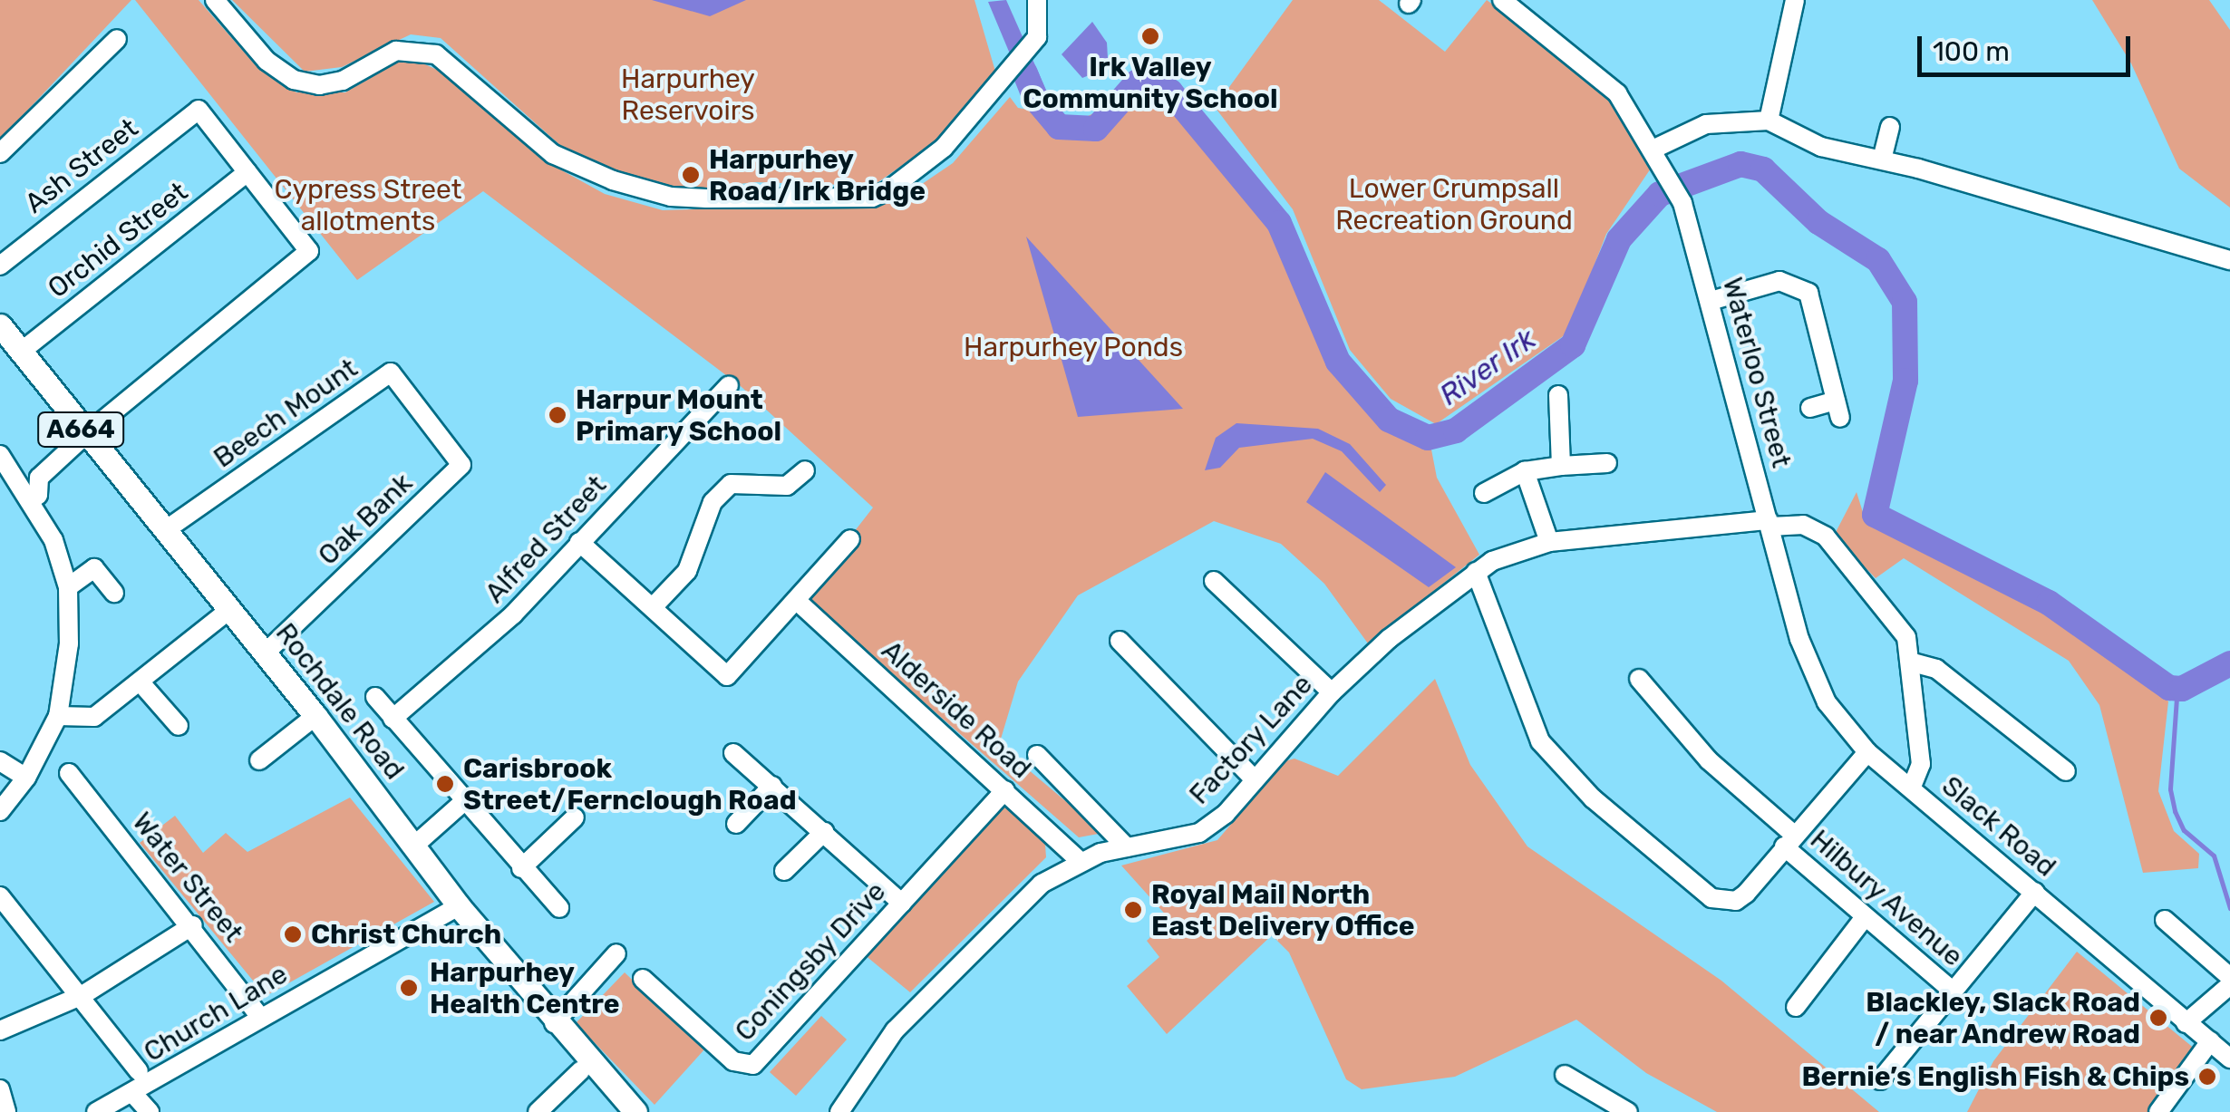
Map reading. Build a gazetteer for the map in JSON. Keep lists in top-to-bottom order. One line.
{"streets":{"main road":["A664","Rochdale Road"],"street":["Ash Street","Orchid Street","Waterloo Street","Beech Mount","Oak Bank","Alfred Street","Alderside Road","Factory Lane","Slack Road","Water Street","Hilbury Avenue","Coningsby Drive","Church Lane"]},"crossings":[["Ash Street","Orchid Street"],["Orchid Street","Rochdale Road"],["Waterloo Street","Factory Lane"],["Waterloo Street","Slack Road"],["Beech Mount","Oak Bank"],["Beech Mount","Rochdale Road"],["Oak Bank","Rochdale Road"],["Rochdale Road","Church Lane"],["Alderside Road","Factory Lane"],["Alderside Road","Coningsby Drive"],["Factory Lane","Slack Road"],["Water Street","Church Lane"]],"water":["River Irk"],"parks":["Harpurhey Reservoirs","Lower Crumpsall Recreation Ground","Cypress Street allotments","Harpurhey Ponds"],"places":["Irk Valley Community School","Harpurhey Road/Irk Bridge","Harpur Mount Primary School","Carisbrook Street/Fernclough Road","Royal Mail North East Delivery Office","Christ Church","Harpurhey Health Centre","Blackley, Slack Road / near Andrew Road","Bernie’s English Fish & Chips"],"scale_bar":"100 m"}
